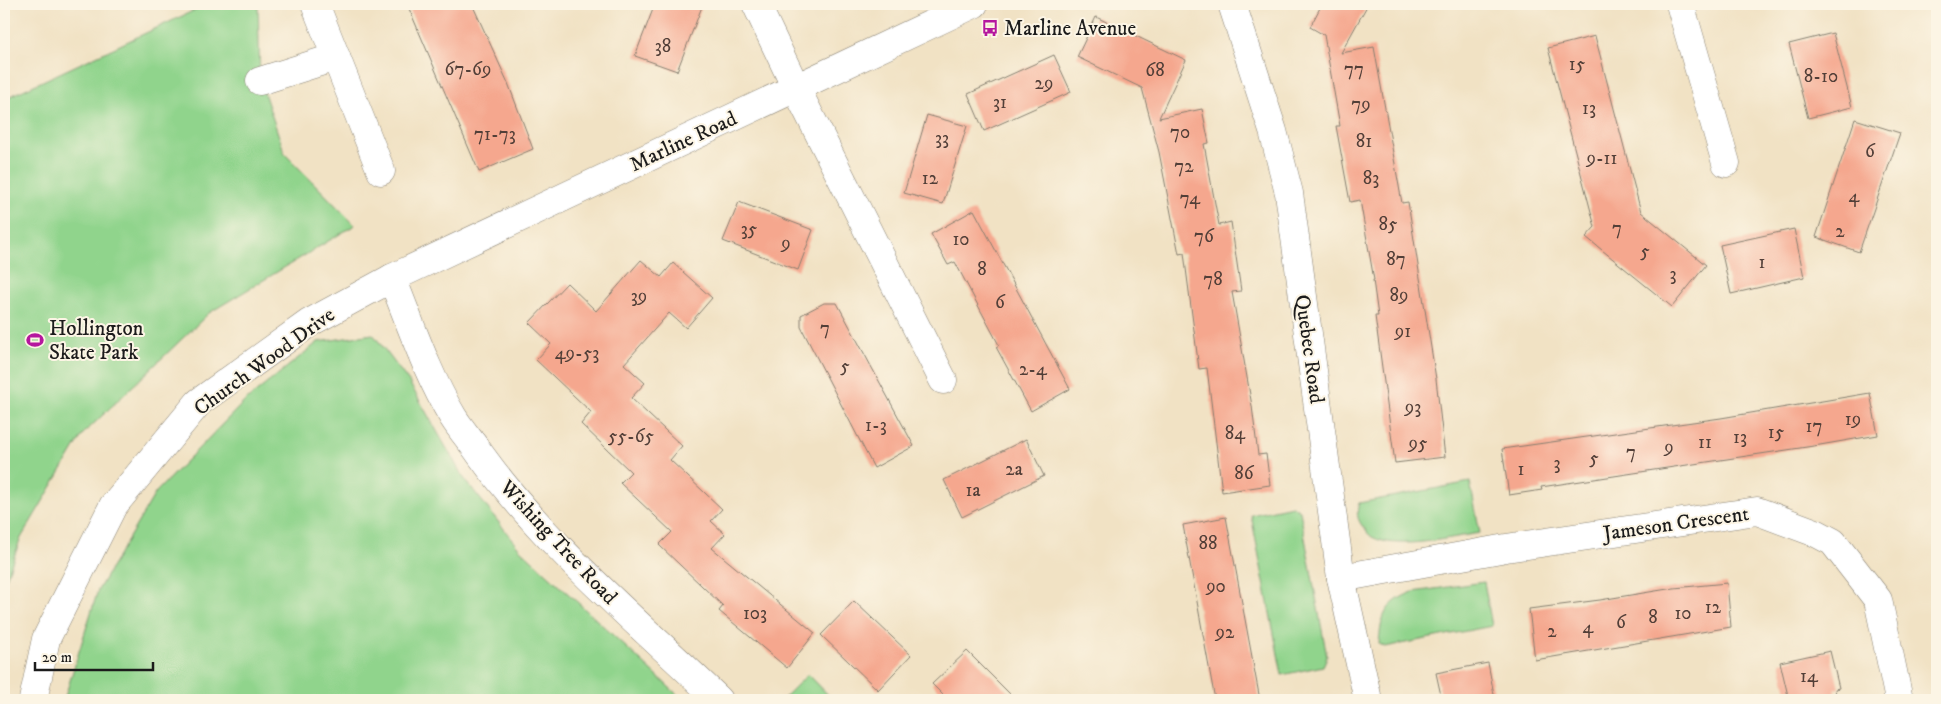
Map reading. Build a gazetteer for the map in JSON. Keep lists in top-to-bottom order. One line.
{"streets":{"street":["Marline Road","Quebec Road","Church Wood Drive","Jameson Crescent","Wishing Tree Road"]},"crossings":[["Marline Road","Church Wood Drive"],["Marline Road","Wishing Tree Road"],["Quebec Road","Jameson Crescent"],["Church Wood Drive","Wishing Tree Road"]],"places":{"bus stop":["Marline Avenue"],"sports":["Hollington Skate Park"]},"house_numbers":["38","15","67-69","77","68","8-10","29","31","79","13","70","71-73","33","81","6","9-11","72","12","83","4","74","85","7","35","2","76","10","9","5","87","1","8","3","78","89","39","6","7","91","49-53","5","2-4","93","19","1-3","17","15","84","55-65","13","11","95","9","7","5","3","2a","1","86","1a","88","90","12","103","10","8","6","4","2","92","14"],"scale_bar":"20 m"}
